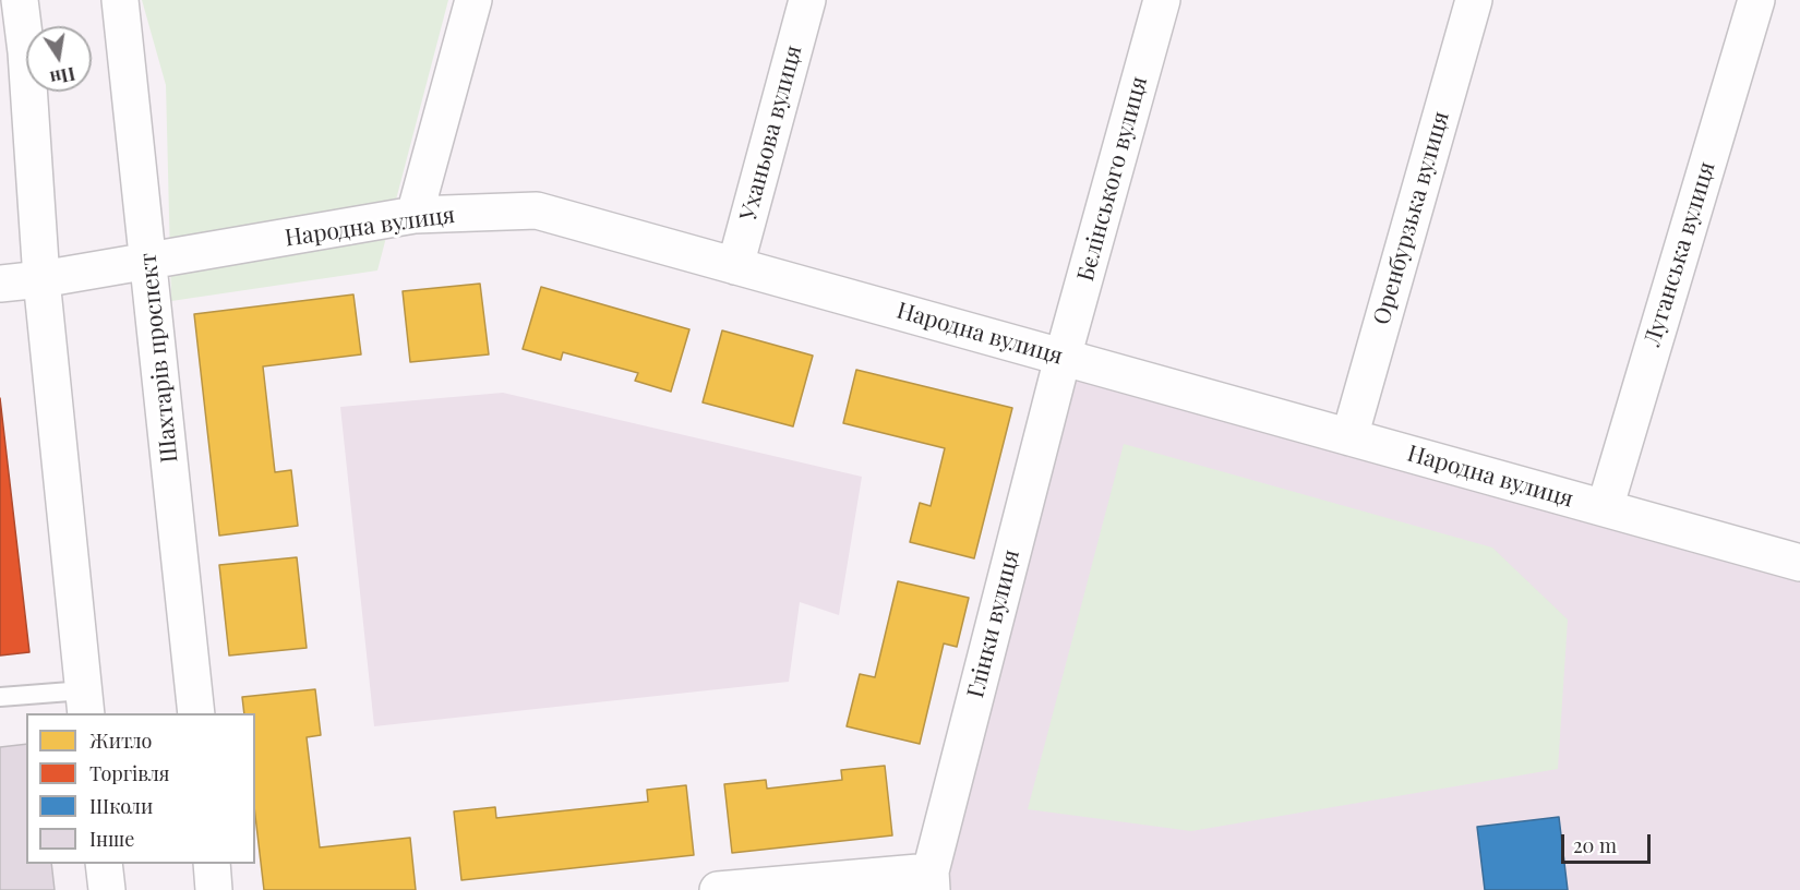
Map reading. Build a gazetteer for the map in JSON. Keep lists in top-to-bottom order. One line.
{"streets":{"street":["Уханьова вулиця","Бєлінського вулиця","Оренбурзька вулиця","Народна вулиця","Луганська вулиця","Шахтарів проспект","Глінки вулиця"]},"crossings":[["Уханьова вулиця","Народна вулиця"],["Бєлінського вулиця","Народна вулиця"],["Бєлінського вулиця","Глінки вулиця"],["Оренбурзька вулиця","Народна вулиця"],["Народна вулиця","Луганська вулиця"],["Народна вулиця","Шахтарів проспект"],["Народна вулиця","Глінки вулиця"]],"legend":["Житло","Торгівля","Школи","Інше"],"scale_bar":"20 m","north":"bottom"}
